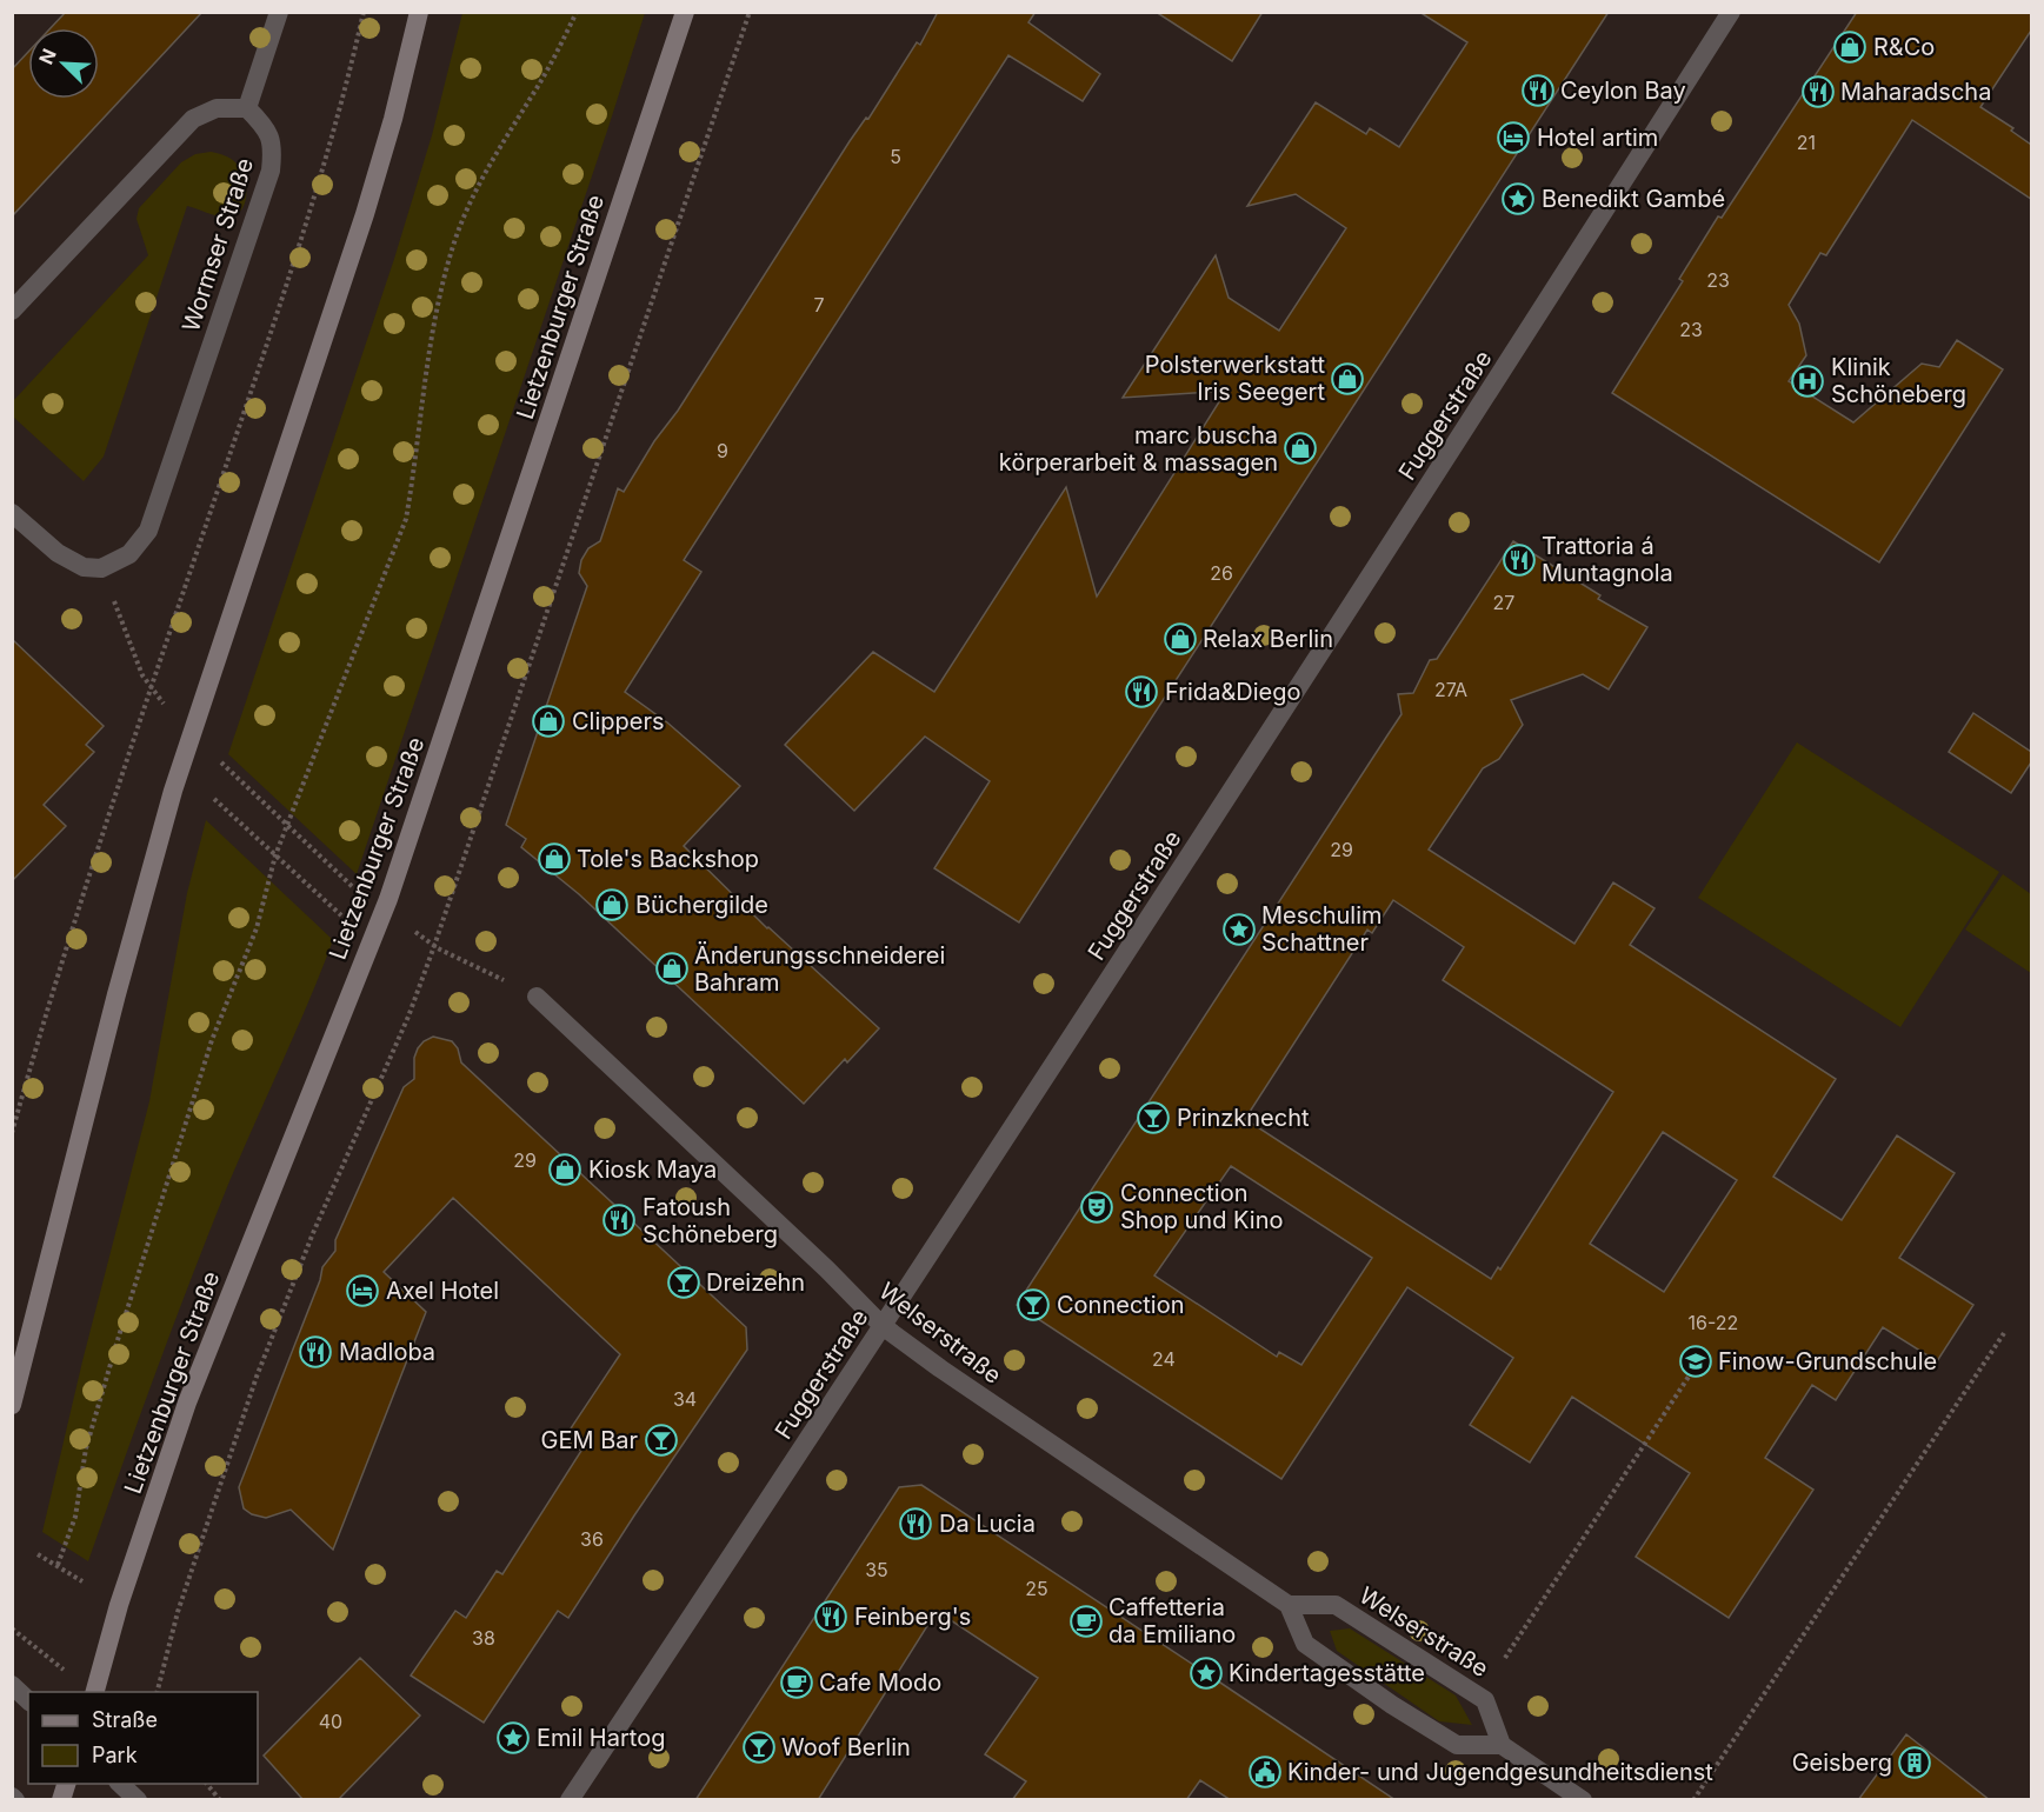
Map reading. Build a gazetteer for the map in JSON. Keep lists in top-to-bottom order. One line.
{"streets":{"main road":["Lietzenburger Straße"],"street":["Wormser Straße","Fuggerstraße","Welserstraße"]},"crossings":[["Fuggerstraße","Welserstraße"]],"places":{"shop":["R&Co","Polsterwerkstatt Iris Seegert","marc buscha körperarbeit & massagen","Relax Berlin","Clippers","Tole's Backshop","Büchergilde","Änderungsschneiderei Bahram","Kiosk Maya"],"restaurant":["Ceylon Bay","Maharadscha","Trattoria á Muntagnola","Frida&Diego","Fatoush Schöneberg","Madloba","Da Lucia","Feinberg's"],"hotel":["Hotel artim","Axel Hotel"],"place":["Benedikt Gambé","Meschulim Schattner","Kindertagesstätte","Emil Hartog"],"hospital":["Klinik Schöneberg"],"bar":["Prinzknecht","Dreizehn","Connection","GEM Bar","Woof Berlin"],"theatre":["Connection Shop und Kino"],"school or university":["Finow-Grundschule"],"cafe":["Caffetteria da Emiliano","Cafe Modo"],"building":["Geisberg"],"public building":["Kinder- und Jugendgesundheitsdienst"]},"house_numbers":["21","5","23","7","23","9","26","27","27A","29","29","16-22","24","34","36","35","25","38","40"],"legend":["Straße","Park"],"north":"top left"}
